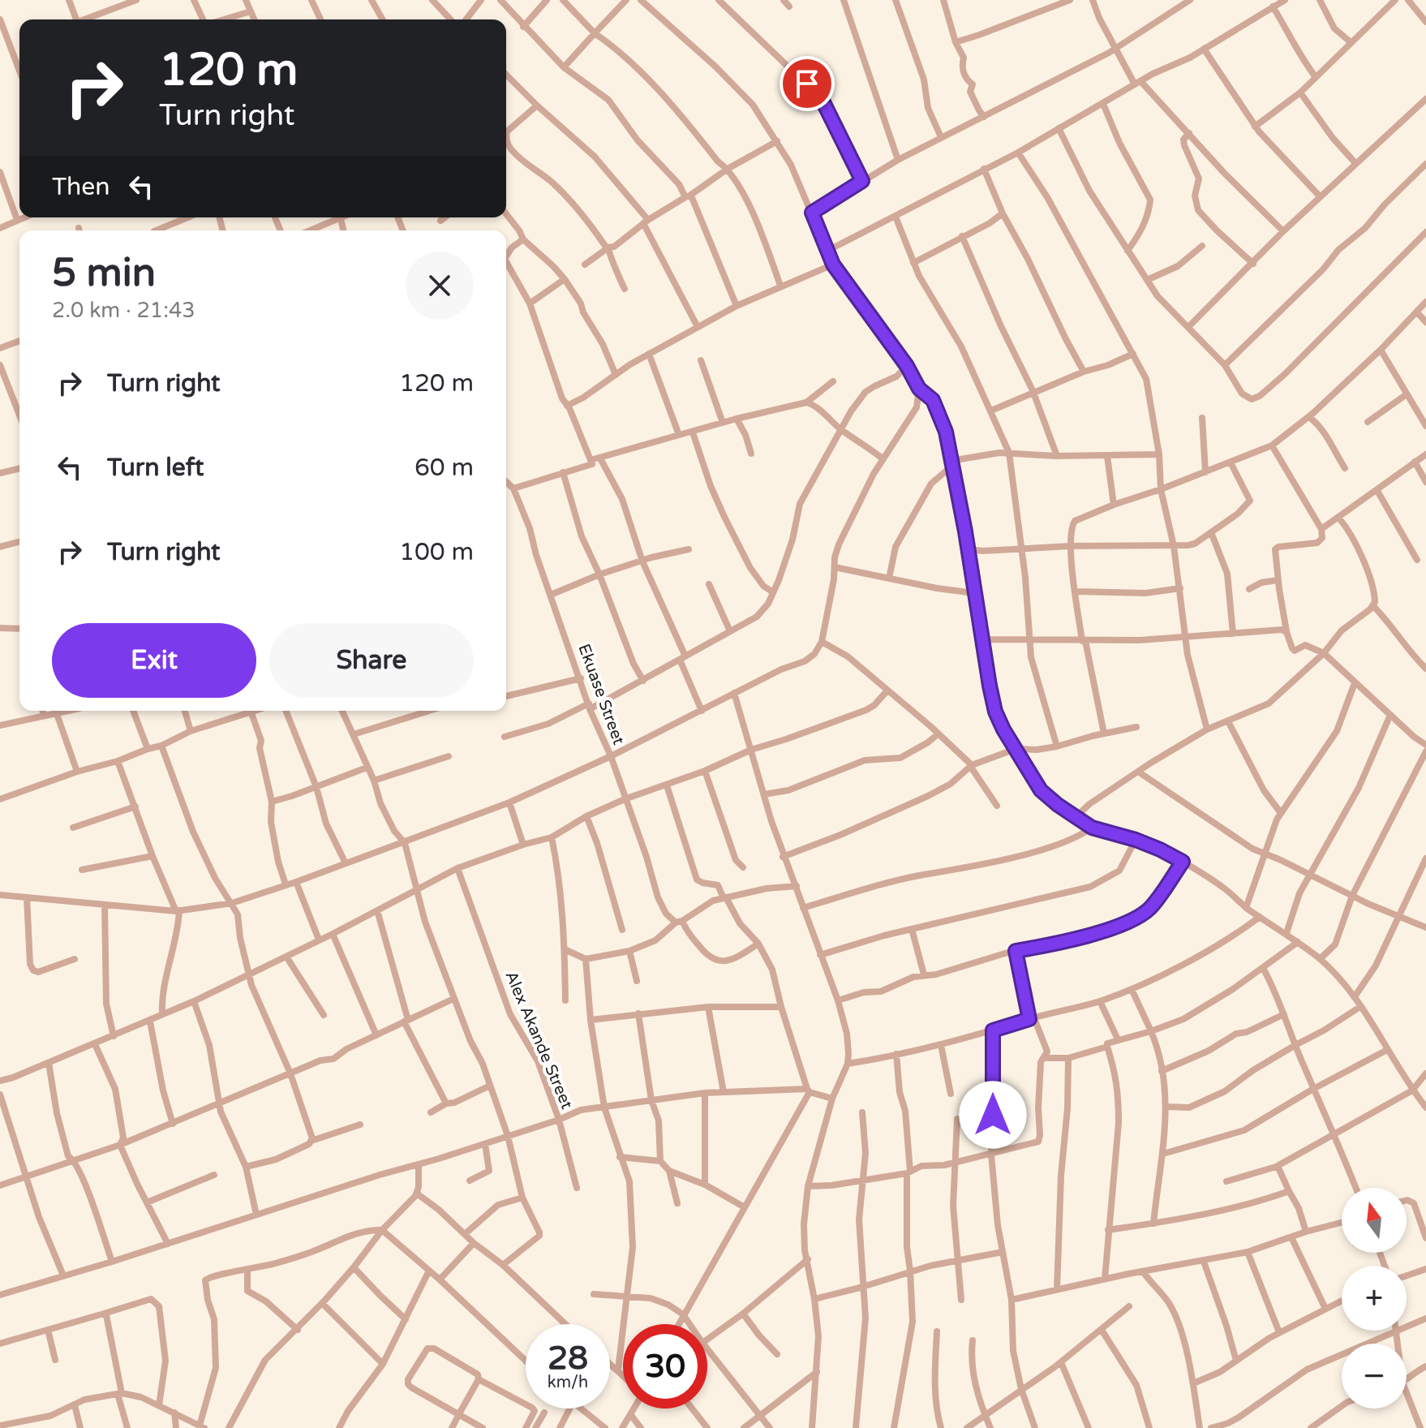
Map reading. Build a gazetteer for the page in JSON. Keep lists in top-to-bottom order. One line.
{"streets":{"street":["Ekuase Street","Alex Akande Street"]},"north":"top","page":{"turn":["120 m","Turn right"],"then":"Then","heading":["5 min","2.0 km · 21:43"],"list":[{"name":"Turn right","value":"120 m"},{"name":"Turn left","value":"60 m"},{"name":"Turn right","value":"100 m"}],"buttons":["Exit","Share"],"map_buttons":["+","−"],"speed":"28 km/h","limit":"30"}}
